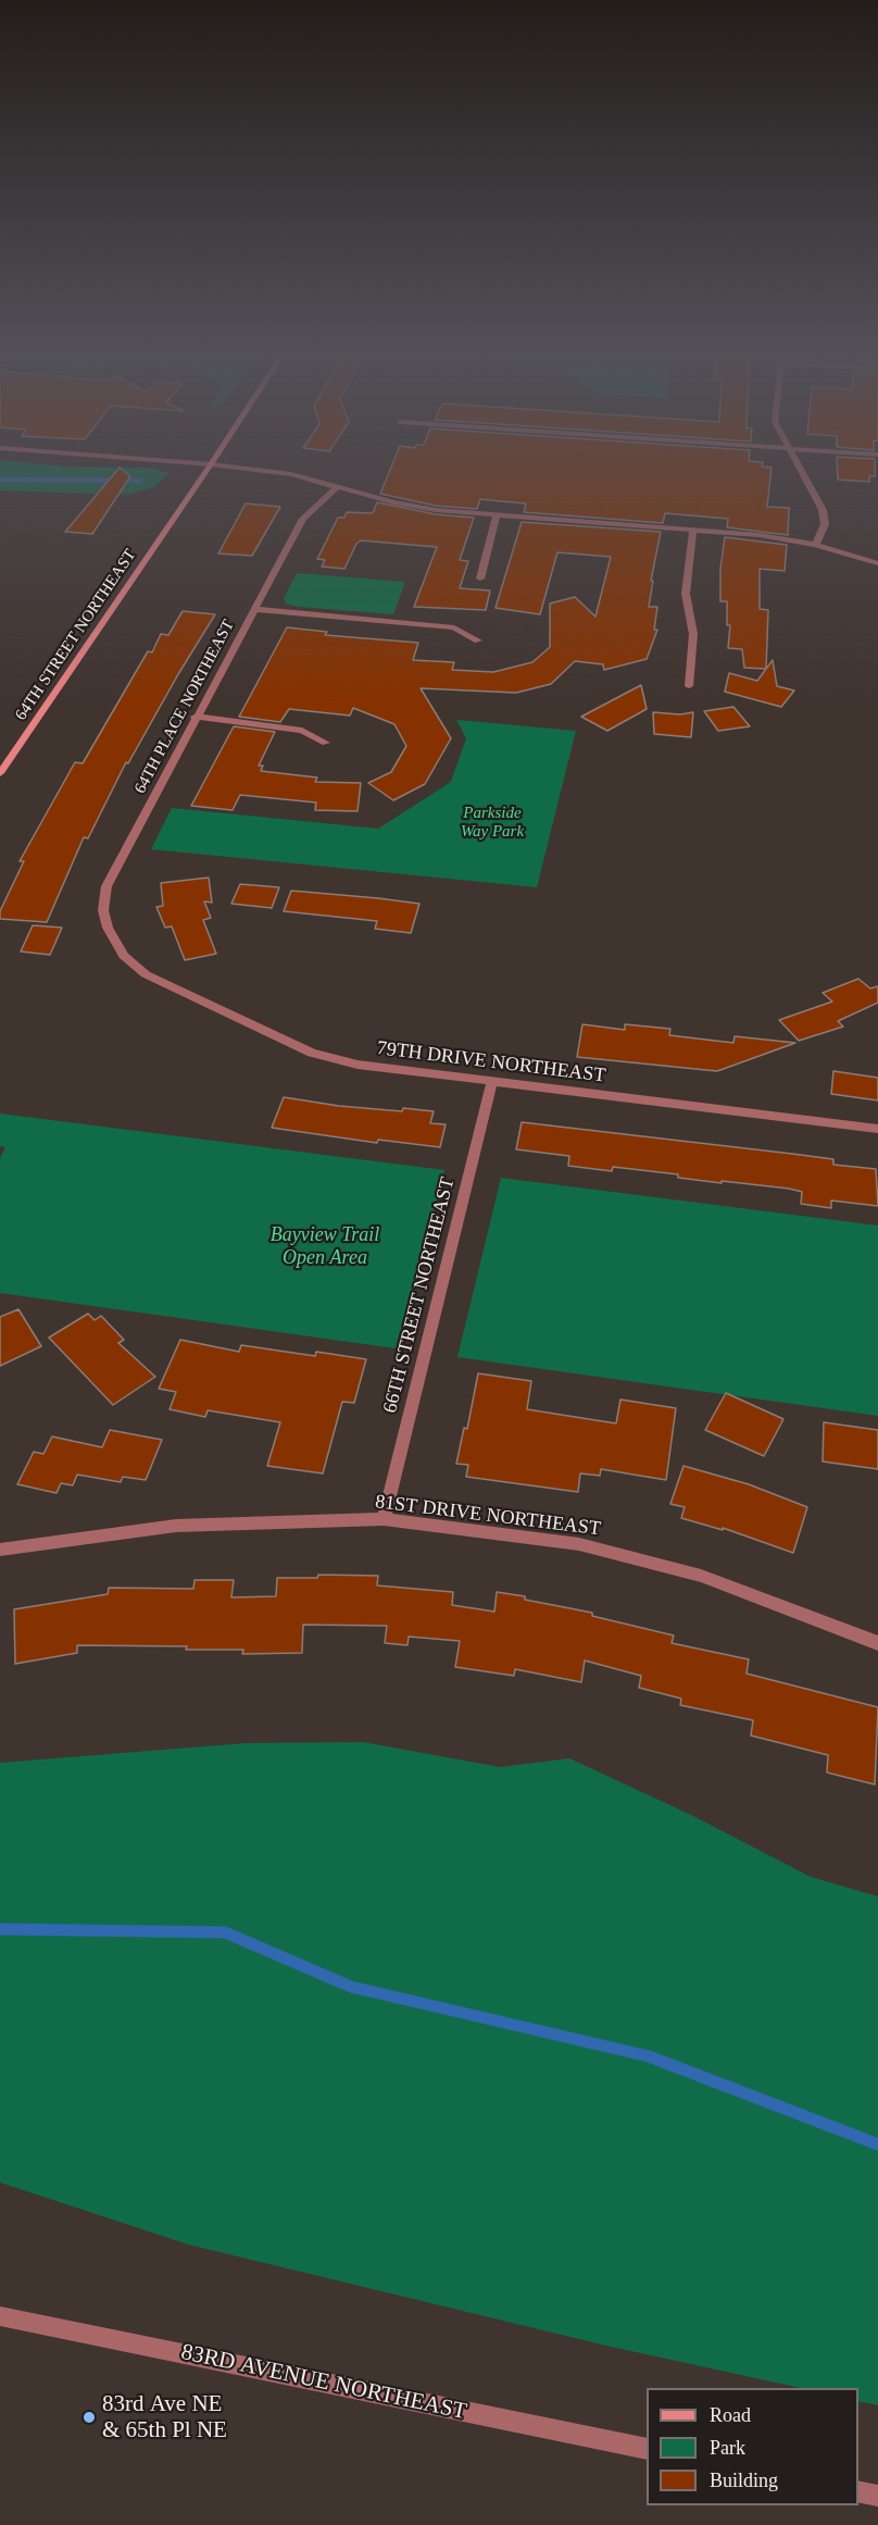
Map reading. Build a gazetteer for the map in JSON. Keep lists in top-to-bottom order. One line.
{"streets":{"main road":["64TH STREET NORTHEAST"],"street":["64TH PLACE NORTHEAST","79TH DRIVE NORTHEAST","66TH STREET NORTHEAST","81ST DRIVE NORTHEAST","83RD AVENUE NORTHEAST"]},"crossings":[["64TH PLACE NORTHEAST","79TH DRIVE NORTHEAST"],["79TH DRIVE NORTHEAST","66TH STREET NORTHEAST"],["66TH STREET NORTHEAST","81ST DRIVE NORTHEAST"]],"parks":["Parkside Way Park","Bayview Trail Open Area"],"places":["83rd Ave NE & 65th Pl NE"],"legend":["Road","Park","Building"]}
